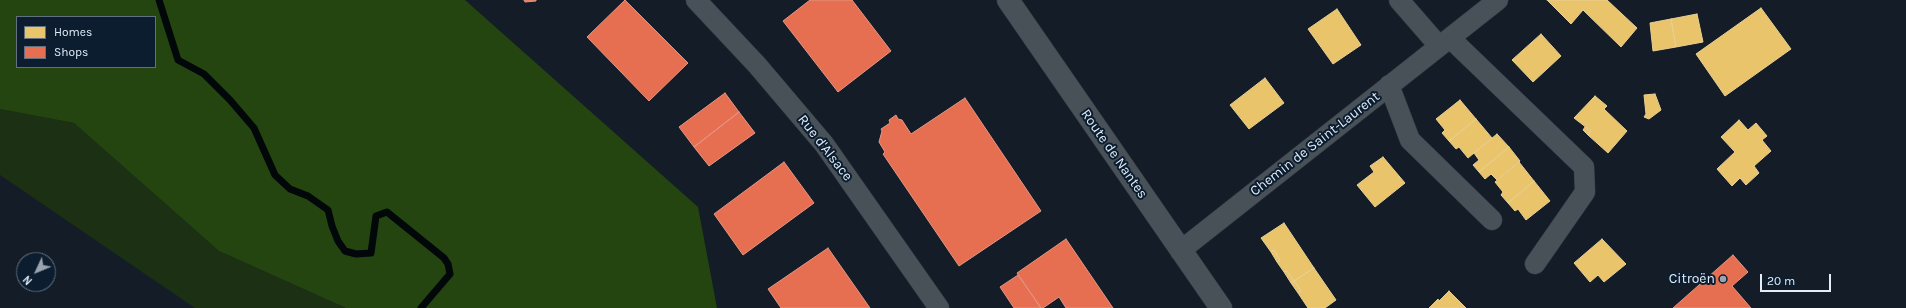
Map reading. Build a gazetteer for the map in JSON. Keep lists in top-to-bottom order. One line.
{"streets":{"main road":["Route de Nantes"],"street":["Chemin de Saint-Laurent","Rue d'Alsace"]},"crossings":[["Chemin de Saint-Laurent","Route de Nantes"]],"places":["Citroën"],"legend":["Homes","Shops"],"scale_bar":"20 m","north":"bottom left"}
